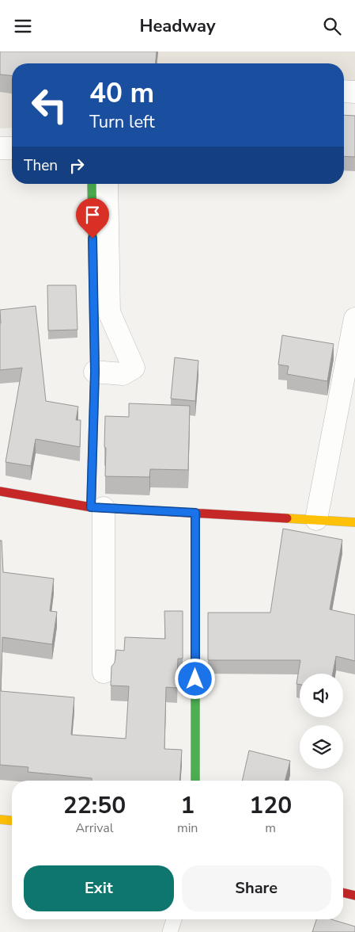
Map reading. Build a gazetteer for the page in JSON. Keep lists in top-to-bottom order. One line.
{"page":{"header":"Headway","turn":["40 m","Turn left"],"then":"Then","eta":["22:50","Arrival","1","min","120","m"],"buttons":["Exit","Share"]}}
